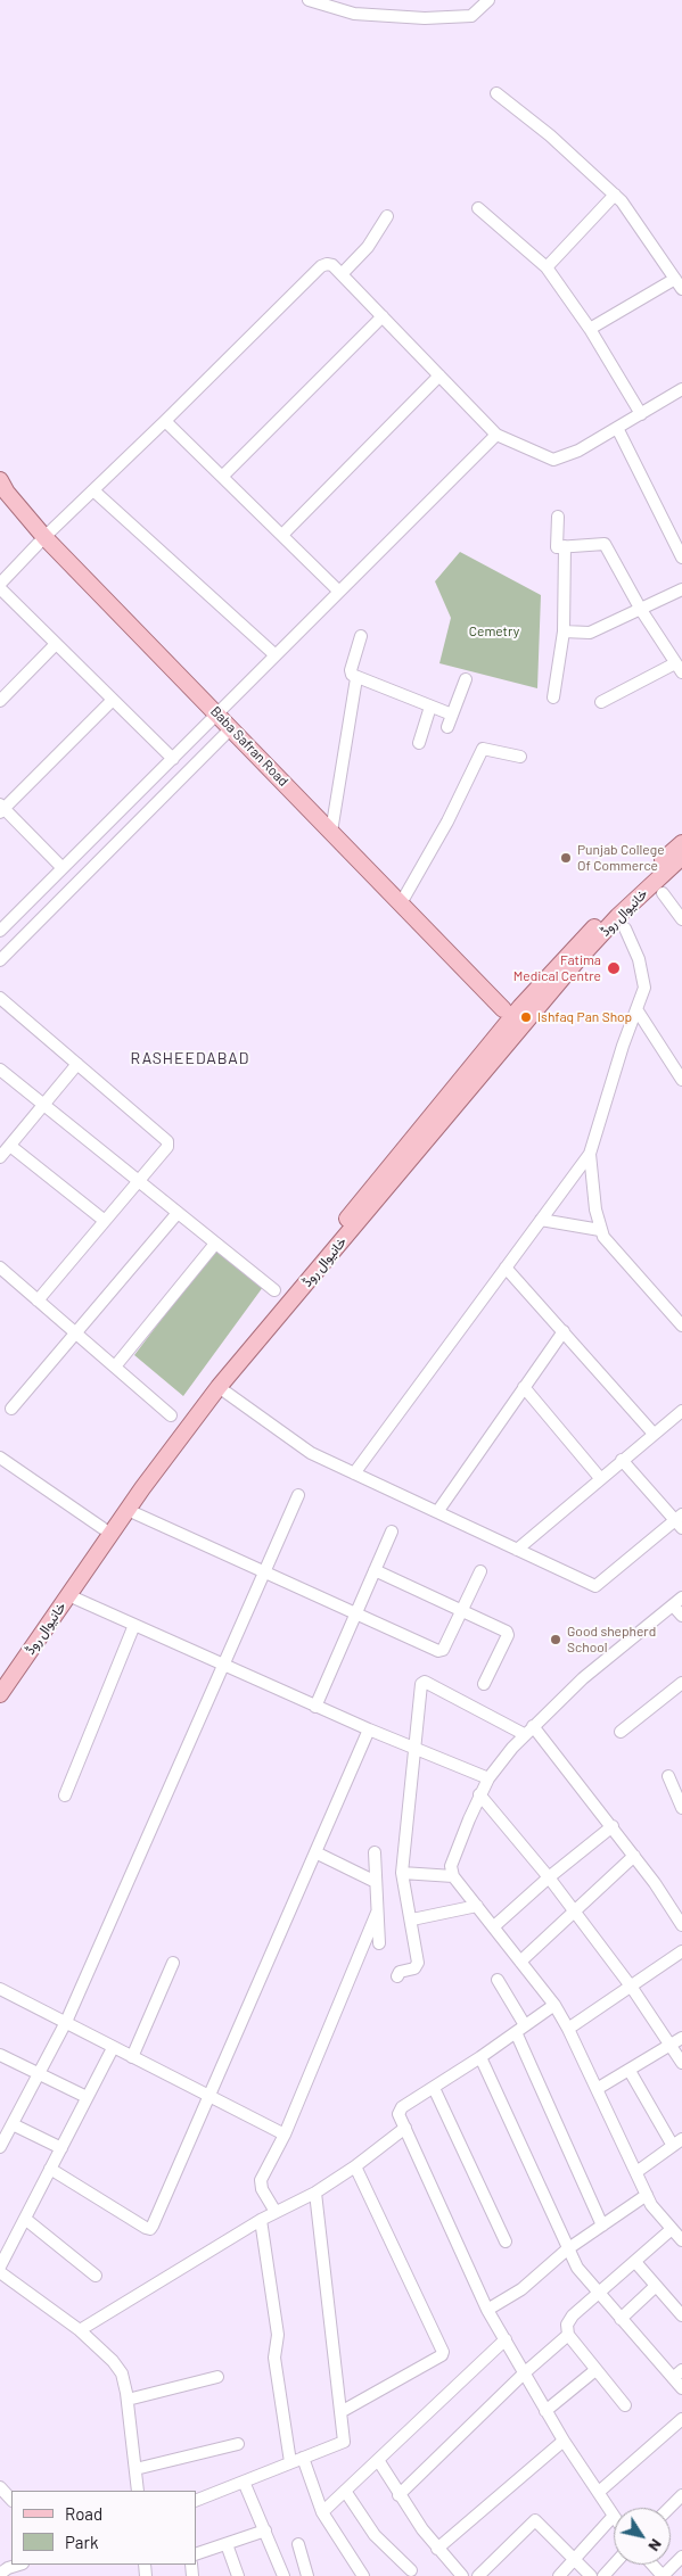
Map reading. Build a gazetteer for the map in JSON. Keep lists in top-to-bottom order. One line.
{"streets":{"main road":["Baba Safran Road","خانیوال روڈ"]},"districts":["RASHEEDABAD"],"parks":["Cemetry"],"places":["Punjab College Of Commerce","Fatima Medical Centre","Ishfaq Pan Shop","Good shepherd School"],"legend":["Road","Park"],"north":"bottom right"}
